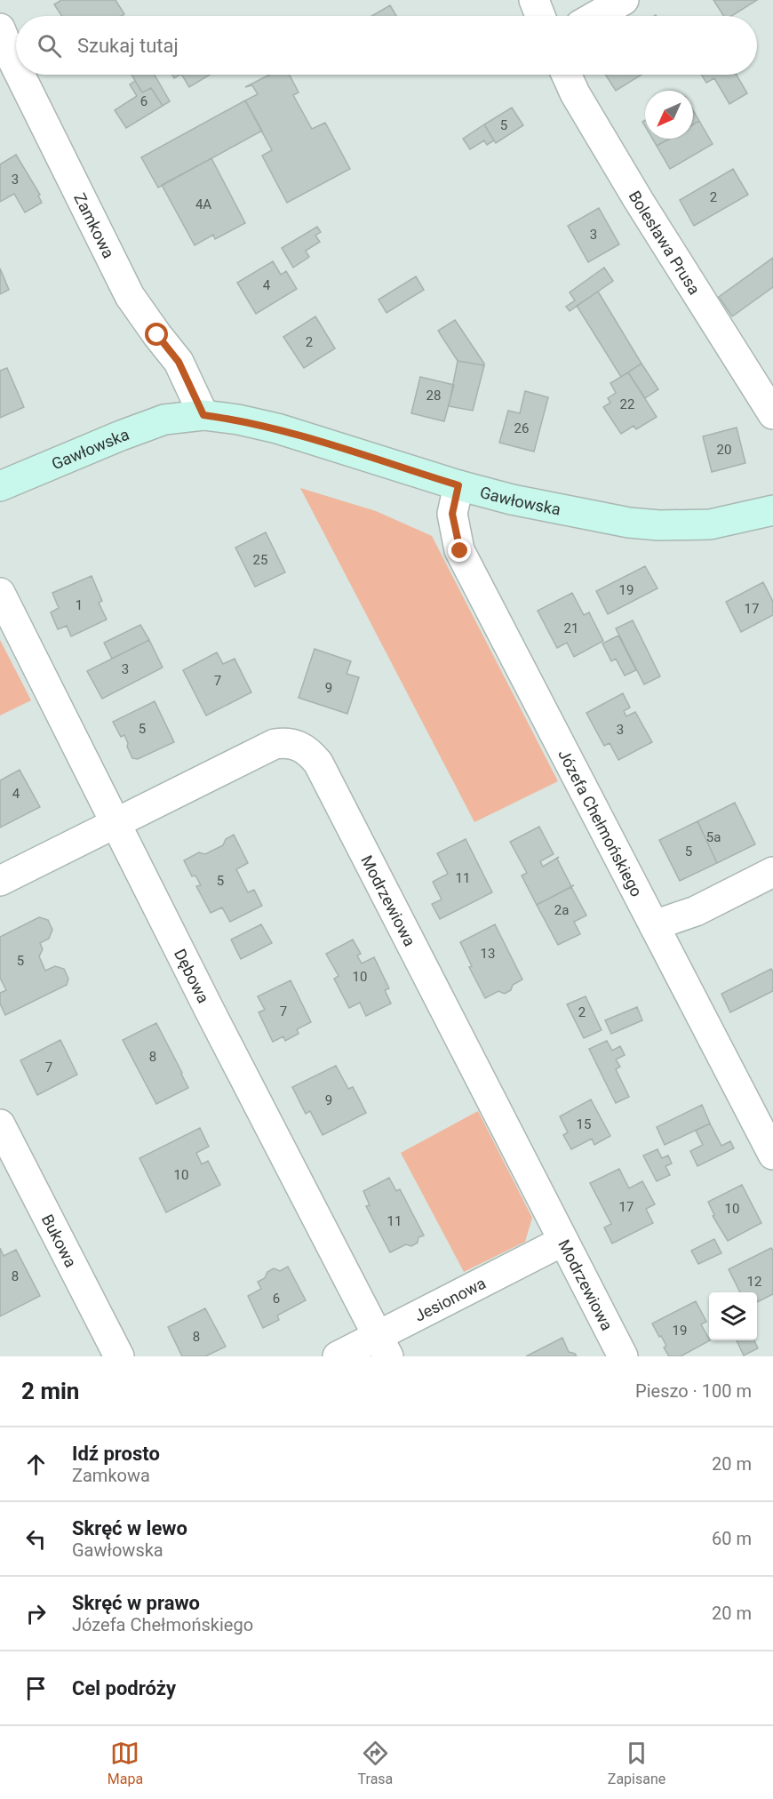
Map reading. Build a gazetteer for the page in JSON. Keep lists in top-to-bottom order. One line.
{"streets":{"street":["Zamkowa","Bolesława Prusa","Gawłowska","Józefa Chełmońskiego","Modrzewiowa","Dębowa","Bukowa","Jesionowa"]},"crossings":[["Zamkowa","Gawłowska"],["Gawłowska","Józefa Chełmońskiego"],["Modrzewiowa","Dębowa"],["Modrzewiowa","Jesionowa"],["Dębowa","Jesionowa"]],"house_numbers":["6","5","3","2","4A","3","4","2","28","22","26","20","25","19","1","17","21","3","7","9","5","3","4","5a","5","11","5","2a","13","5","10","7","2","8","7","9","15","10","17","10","11","8","12","6","19","8"],"north":"bottom left","page":{"search":"Szukaj tutaj","heading":["2 min","Pieszo · 100 m"],"list":[["Idź prosto","Zamkowa","20 m"],["Skręć w lewo","Gawłowska","60 m"],["Skręć w prawo","Józefa Chełmońskiego","20 m"],"Cel podróży"],"nav":["Mapa","Trasa","Zapisane"]}}
